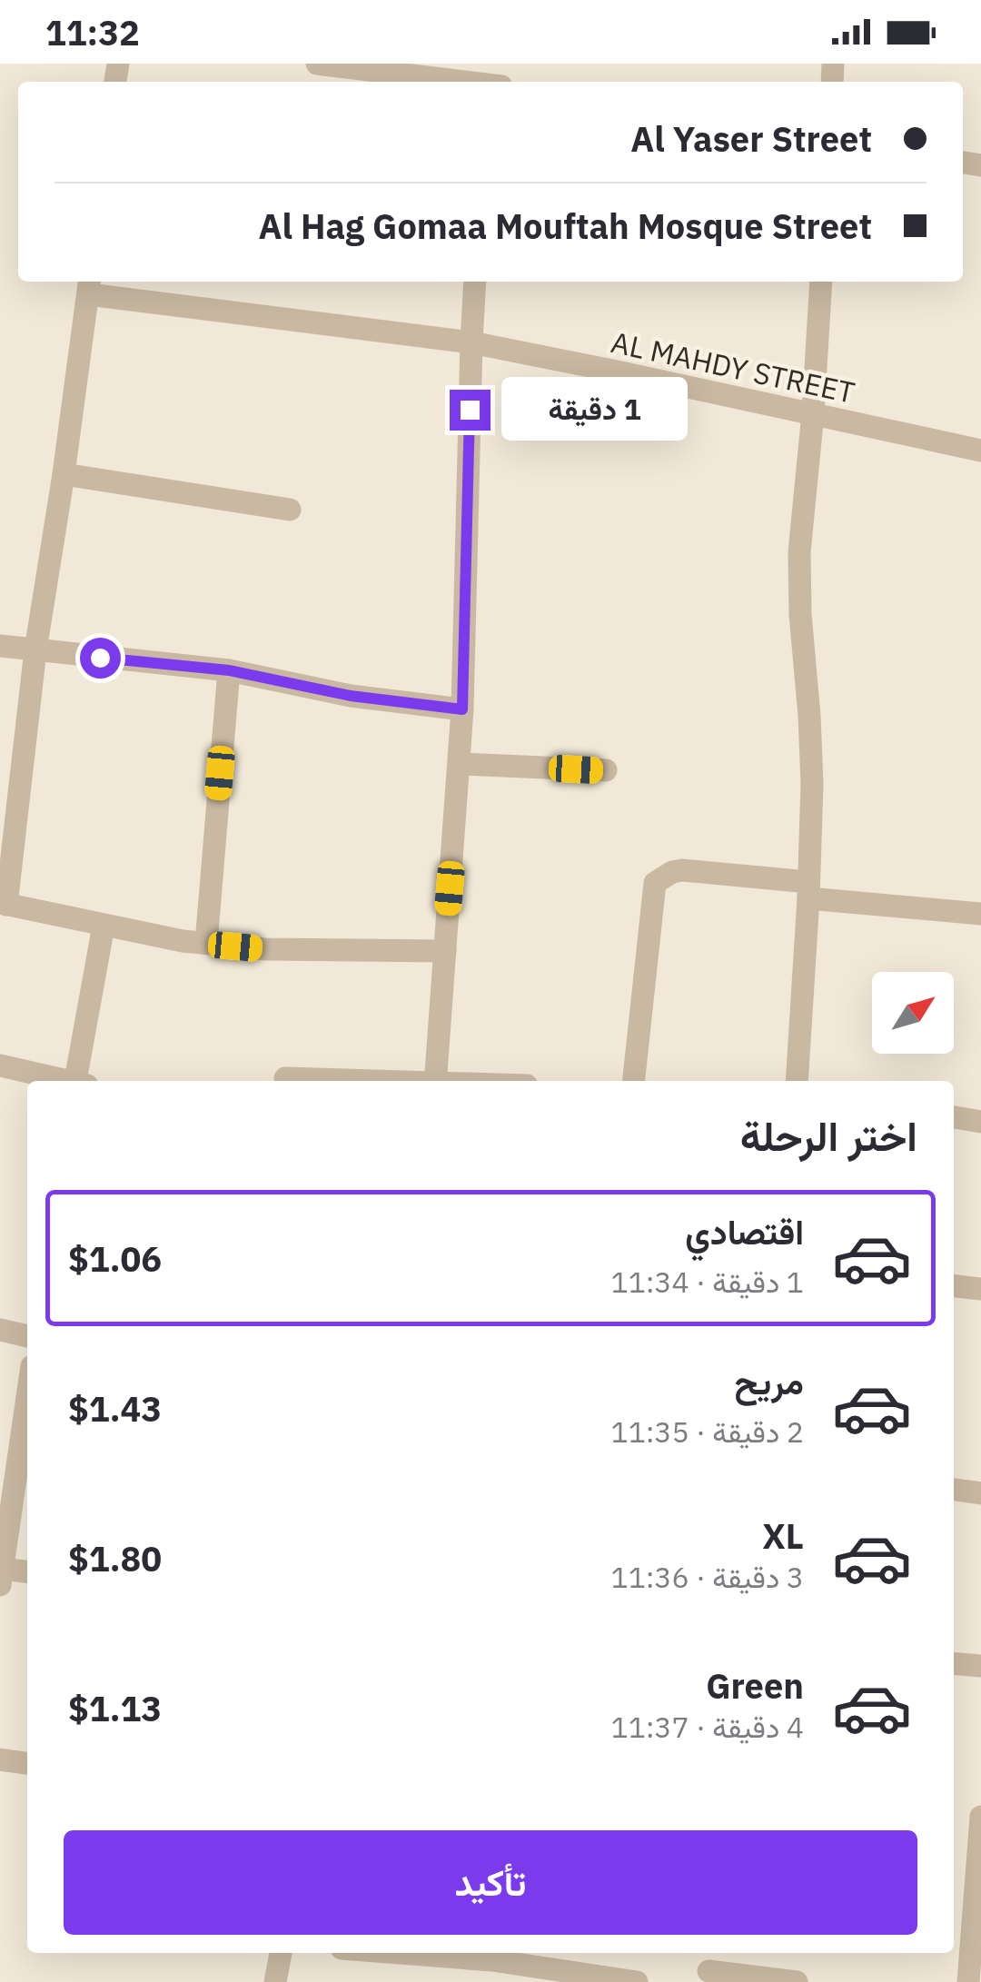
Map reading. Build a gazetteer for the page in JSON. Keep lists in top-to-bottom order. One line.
{"streets":{"street":["AL MAHDY STREET"]},"north":"top right","page":{"status":"11:32","banner":["Al Yaser Street","Al Hag Gomaa Mouftah Mosque Street"],"bubble":"1 دقيقة","heading":"اختر الرحلة","list":[{"name":"اقتصادي","note":"1 دقيقة · 11:34","value":"$1.06"},{"name":"مريح","note":"2 دقيقة · 11:35","value":"$1.43"},{"name":"XL","note":"3 دقيقة · 11:36","value":"$1.80"},{"name":"Green","note":"4 دقيقة · 11:37","value":"$1.13"}],"buttons":"تأكيد"}}
